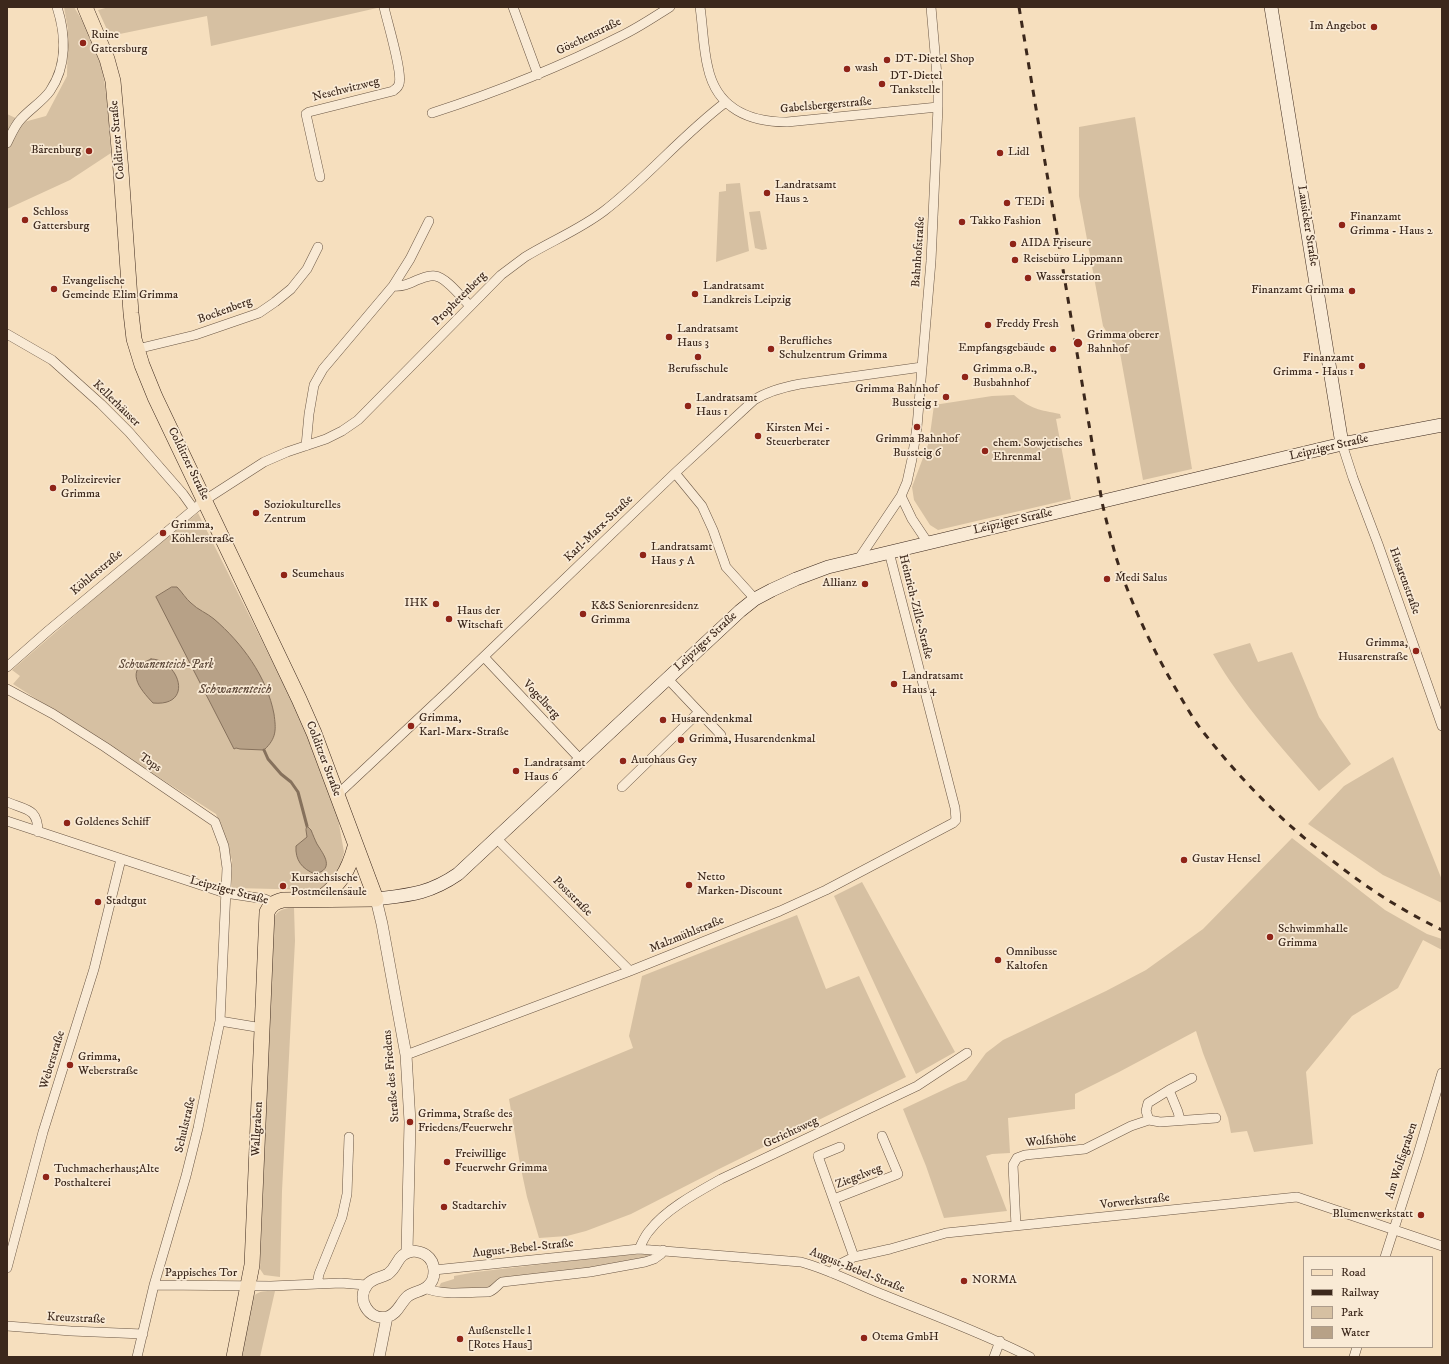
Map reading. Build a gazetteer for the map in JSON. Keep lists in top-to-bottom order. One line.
{"streets":{"main road":["Colditzer Straße","Lausicker Straße","Leipziger Straße","Wallgraben"],"street":["Göschenstraße","Neschwitzweg","Gabelsbergerstraße","Bahnhofstraße","Prophetenberg","Bockenberg","Kellerhäuser","Karl-Marx-Straße","Köhlerstraße","Husarenstraße","Heinrich-Zille-Straße","Vogelberg","Tops","Poststraße","Malzmühlstraße","Weberstraße","Straße des Friedens","Schulstraße","Gerichtsweg","Wolfshöhe","Am Wolfsgraben","Ziegelweg","Vorwerkstraße","August-Bebel-Straße","Pappisches Tor","Kreuzstraße"]},"crossings":[["Gabelsbergerstraße","Bahnhofstraße"],["Gabelsbergerstraße","Prophetenberg"],["Colditzer Straße","Prophetenberg"],["Colditzer Straße","Bockenberg"],["Colditzer Straße","Kellerhäuser"],["Colditzer Straße","Leipziger Straße"],["Colditzer Straße","Karl-Marx-Straße"],["Colditzer Straße","Köhlerstraße"],["Colditzer Straße","Straße des Friedens"],["Lausicker Straße","Leipziger Straße"],["Lausicker Straße","Husarenstraße"],["Bahnhofstraße","Leipziger Straße"],["Bahnhofstraße","Karl-Marx-Straße"],["Prophetenberg","Kellerhäuser"],["Prophetenberg","Köhlerstraße"],["Kellerhäuser","Köhlerstraße"],["Leipziger Straße","Husarenstraße"],["Leipziger Straße","Heinrich-Zille-Straße"],["Leipziger Straße","Vogelberg"],["Leipziger Straße","Tops"],["Leipziger Straße","Poststraße"],["Leipziger Straße","Weberstraße"],["Leipziger Straße","Straße des Friedens"],["Leipziger Straße","Schulstraße"],["Leipziger Straße","Wallgraben"],["Karl-Marx-Straße","Vogelberg"],["Heinrich-Zille-Straße","Malzmühlstraße"],["Tops","Schulstraße"],["Poststraße","Malzmühlstraße"],["Malzmühlstraße","Straße des Friedens"],["Schulstraße","Pappisches Tor"],["Schulstraße","Kreuzstraße"],["Wallgraben","Pappisches Tor"],["Gerichtsweg","August-Bebel-Straße"],["Wolfshöhe","Vorwerkstraße"],["Am Wolfsgraben","Vorwerkstraße"],["Ziegelweg","Vorwerkstraße"],["Vorwerkstraße","August-Bebel-Straße"]],"water":["Schwanenteich"],"parks":["Schwanenteich-Park"],"places":["Im Angebot","Ruine Gattersburg","DT-Dietel Shop","wash","DT-Dietel Tankstelle","Bärenburg","Lidl","Landratsamt Haus 2","TEDi","Schloss Gattersburg","Takko Fashion","Finanzamt Grimma - Haus 2","AIDA Friseure","Reisebüro Lippmann","Wasserstation","Evangelische Gemeinde Elim Grimma","Finanzamt Grimma","Landratsamt Landkreis Leipzig","Freddy Fresh","Landratsamt Haus 3","Grimma oberer Bahnhof","Berufliches Schulzentrum Grimma","Empfangsgebäude","Berufsschule","Finanzamt Grimma - Haus 1","Grimma o.B., Busbahnhof","Grimma Bahnhof Bussteig 1","Landratsamt Haus 1","Grimma Bahnhof Bussteig 6","Kirsten Mei - Steuerberater","ehem. Sowjetisches Ehrenmal","Polizeirevier Grimma","Soziokulturelles Zentrum","Grimma, Köhlerstraße","Landratsamt Haus 5 A","Seumehaus","Medi Salus","Allianz","IHK","K&S Seniorenresidenz Grimma","Haus der Witschaft","Grimma, Husarenstraße","Landratsamt Haus 4","Husarendenkmal","Grimma, Karl-Marx-Straße","Grimma, Husarendenkmal","Autohaus Gey","Landratsamt Haus 6","Goldenes Schiff","Gustav Hensel","Netto Marken-Discount","Kursächsische Postmeilensäule","Stadtgut","Schwimmhalle Grimma","Omnibusse Kaltofen","Grimma, Weberstraße","Grimma, Straße des Friedens/Feuerwehr","Freiwillige Feuerwehr Grimma","Tuchmacherhaus;Alte Posthalterei","Stadtarchiv","Blumenwerkstatt","NORMA","Otema GmbH","Außenstelle l [Rotes Haus]"],"legend":["Road","Railway","Park","Water"]}
